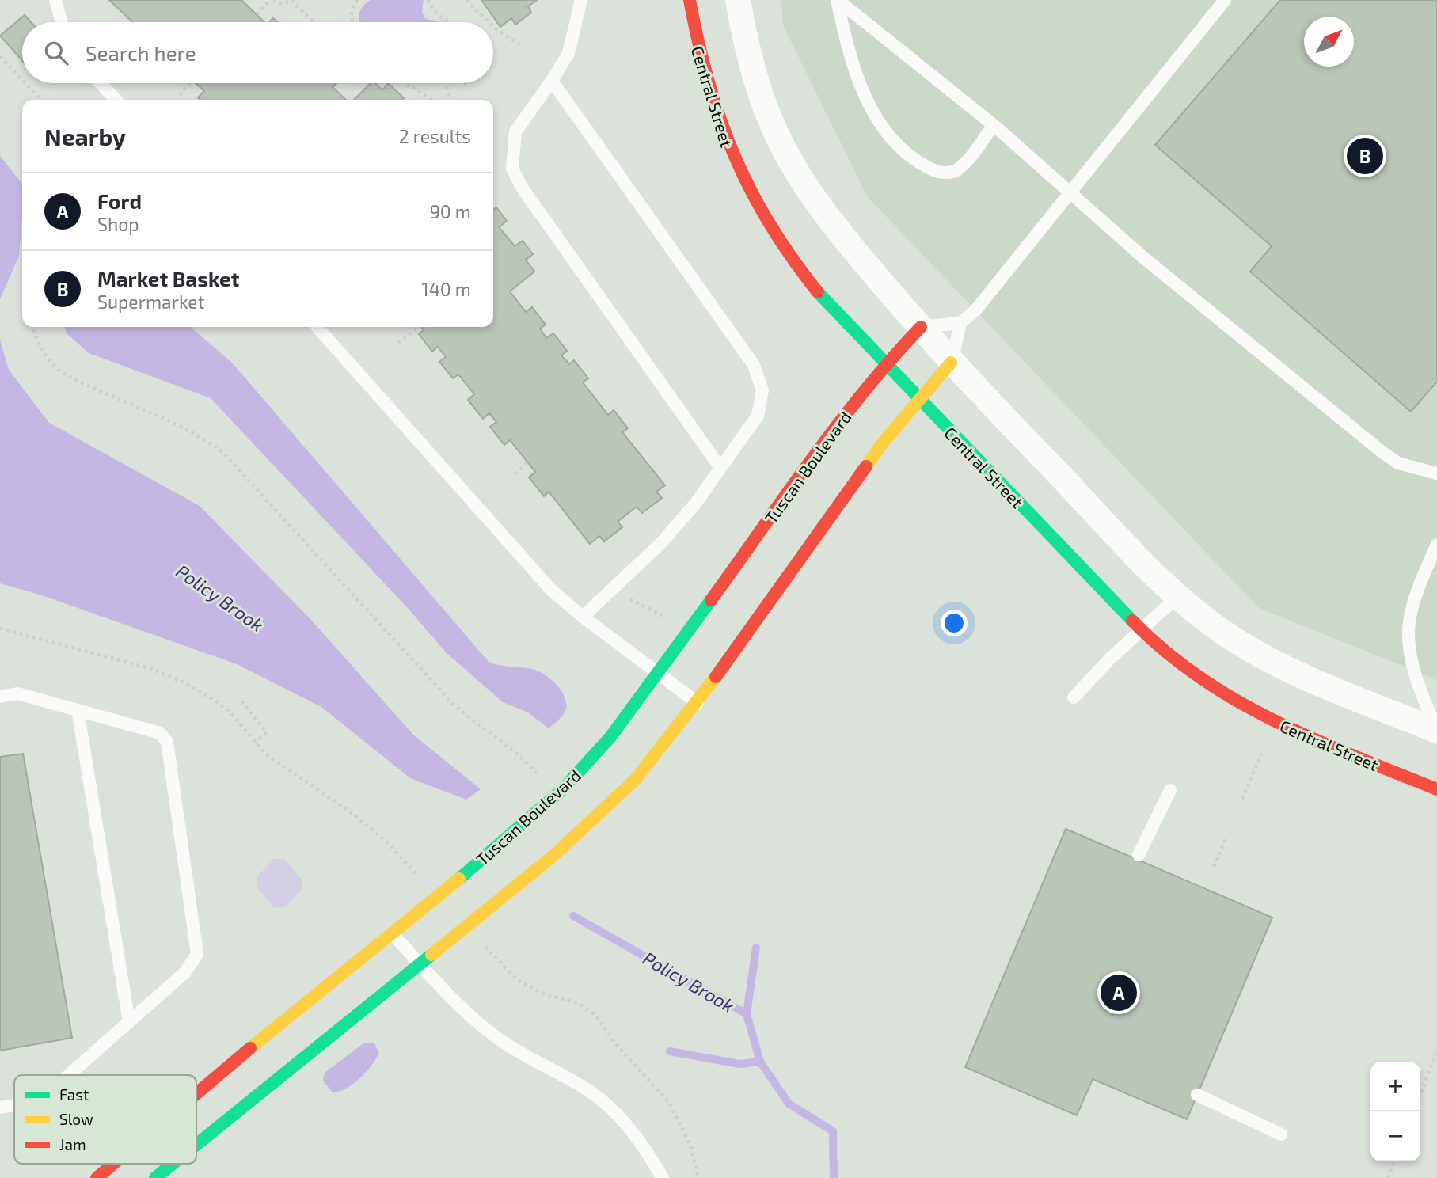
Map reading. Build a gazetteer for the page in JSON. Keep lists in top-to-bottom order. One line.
{"streets":{"main road":["Central Street","Tuscan Boulevard"]},"crossings":[["Central Street","Tuscan Boulevard"]],"water":["Policy Brook"],"legend":["Fast","Slow","Jam"],"north":"top right","page":{"search":"Search here","heading":["Nearby","2 results"],"pins":["B","A"],"list":[{"mark":"A","name":"Ford","note":"Shop","value":"90 m"},{"mark":"B","name":"Market Basket","note":"Supermarket","value":"140 m"}],"map_buttons":["+","−"]}}
